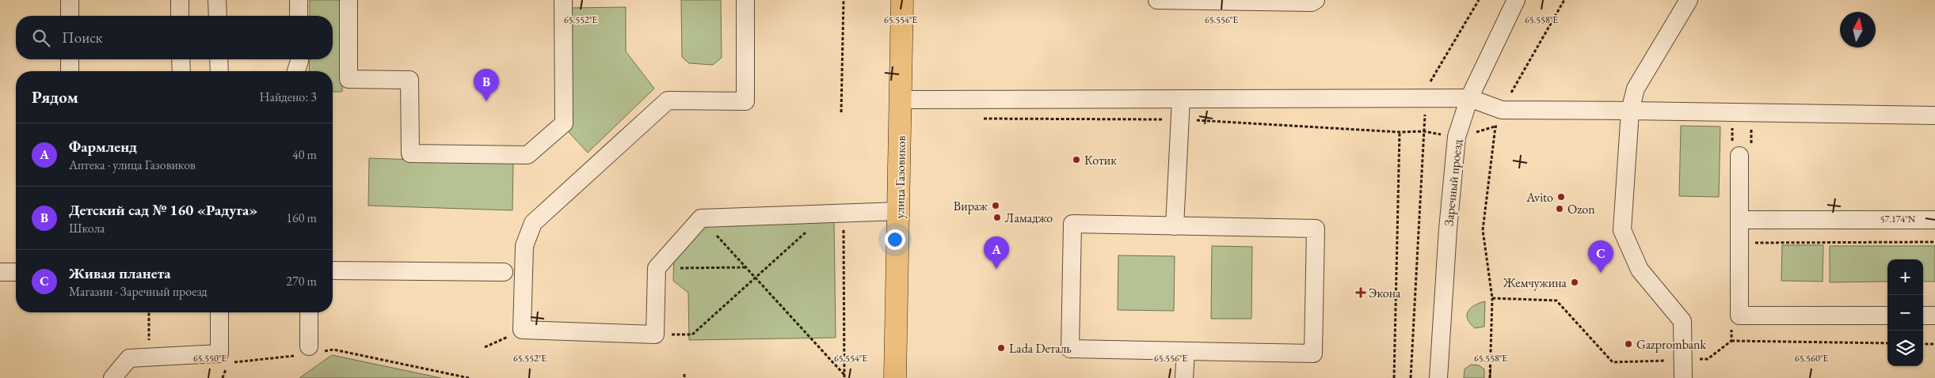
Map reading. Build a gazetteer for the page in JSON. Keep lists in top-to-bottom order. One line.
{"streets":{"main road":["улица Газовиков"],"street":["Заречный проезд"]},"places":{"other":["Котик","Avito","Вираж","Ozon","Ламаджо","Жемчужина","Gazprombank","Lada Dеталь"],"health":["Экона"]},"north":"top","page":{"search":"Поиск","pins":["B","A","C"],"heading":["Рядом","Найдено: 3"],"list":[{"mark":"A","name":"Фармленд","note":"Аптека · улица Газовиков","value":"40 m"},{"mark":"B","name":"Детский сад № 160 «Радуга»","note":"Школа","value":"160 m"},{"mark":"C","name":"Живая планета","note":"Магазин · Заречный проезд","value":"270 m"}],"map_buttons":["+","−"]},"coordinates":["65.552°E","65.554°E","65.556°E","65.558°E","57.174°N","65.550°E","65.560°E"]}
